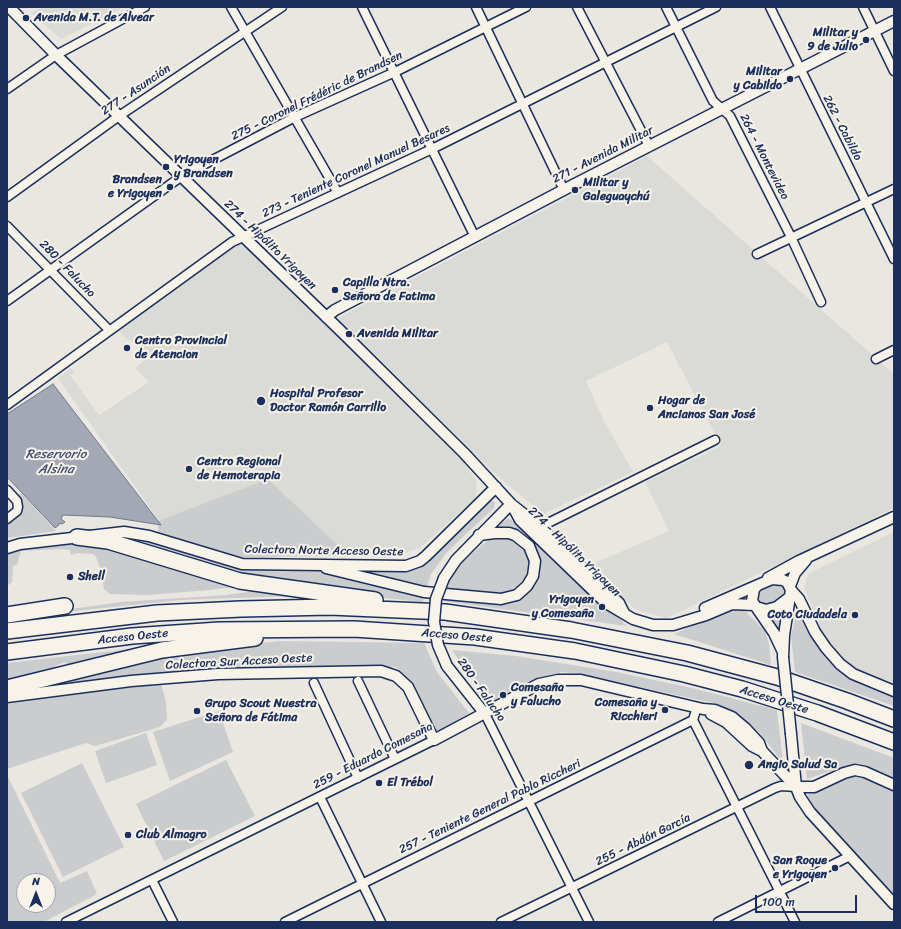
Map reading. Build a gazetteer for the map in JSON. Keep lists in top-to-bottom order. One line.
{"streets":{"highway":["Acceso Oeste"],"street":["277 - Asunción","275 - Coronel Frédéric de Brandsen","262 - Cabildo","271 - Avenida Militar","264 - Montevideo","273 - Teniente Coronel Manuel Besares","274 - Hipólito Yrigoyen","280 - Falucho","Colectora Norte Acceso Oeste","Colectora Sur Acceso Oeste","259 - Eduardo Comesaña","257 - Teniente General Pablo Riccheri","255 - Abdón García"]},"crossings":[["277 - Asunción","274 - Hipólito Yrigoyen"],["275 - Coronel Frédéric de Brandsen","274 - Hipólito Yrigoyen"],["275 - Coronel Frédéric de Brandsen","280 - Falucho"],["262 - Cabildo","271 - Avenida Militar"],["271 - Avenida Militar","264 - Montevideo"],["271 - Avenida Militar","274 - Hipólito Yrigoyen"],["264 - Montevideo","273 - Teniente Coronel Manuel Besares"],["273 - Teniente Coronel Manuel Besares","274 - Hipólito Yrigoyen"],["273 - Teniente Coronel Manuel Besares","280 - Falucho"],["274 - Hipólito Yrigoyen","280 - Falucho"],["274 - Hipólito Yrigoyen","Colectora Norte Acceso Oeste"],["280 - Falucho","259 - Eduardo Comesaña"],["280 - Falucho","257 - Teniente General Pablo Riccheri"],["280 - Falucho","255 - Abdón García"],["Colectora Sur Acceso Oeste","259 - Eduardo Comesaña"]],"water":["Reservorio Alsina"],"places":["Avenida M.T. de Alvear","Militar y 9 de Julio","Militar y Cabildo","Yrigoyen y Brandsen","Brandsen e Yrigoyen","Militar y Galeguaychú","Capilla Ntra. Señora de Fatima","Avenida Militar","Centro Provincial de Atencion","Hospital Profesor Doctor Ramón Carrillo","Hogar de Ancianos San José","Centro Regional de Hemoterapia","Shell","Yrigoyen y Comesaña","Coto Ciudadela","Comesaña y Falucho","Comesaña y Ricchieri","Grupo Scout Nuestra Señora de Fátima","Angio Salud Sa","El Trébol","Club Almagro","San Roque e Yrigoyen"],"scale_bar":"100 m","north":"top"}
